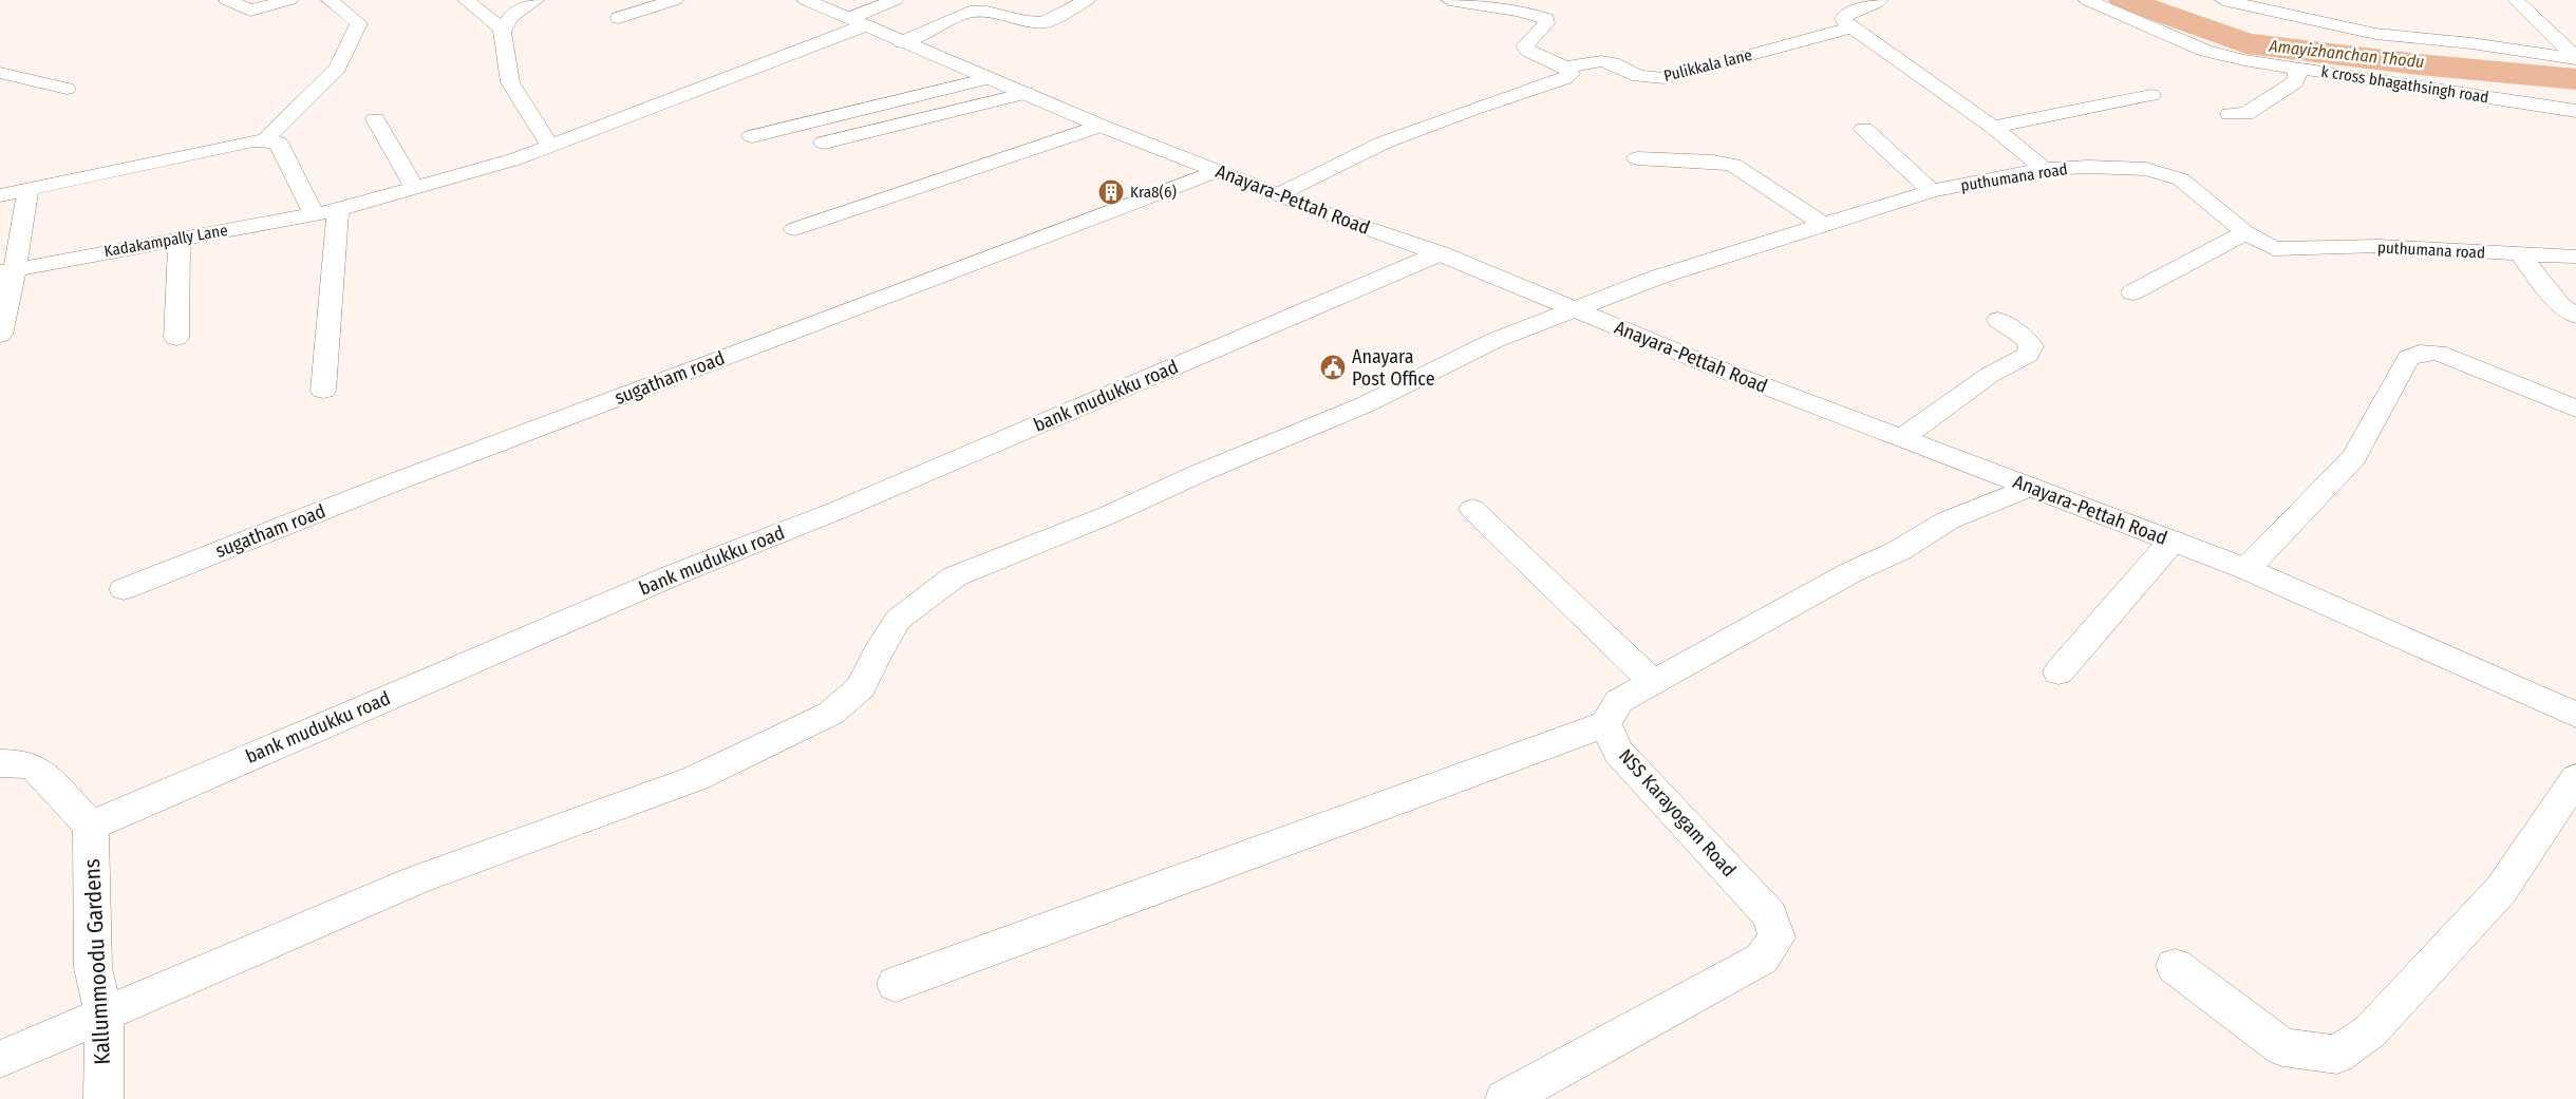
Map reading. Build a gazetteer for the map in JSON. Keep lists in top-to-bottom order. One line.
{"streets":{"street":["Pulikkala lane","k cross bhagathsingh road","puthumana road","Anayara-Pettah Road","Kadakampally Lane","sugatham road","bank mudukku road","NSS Karayogam Road","Kallummoodu Gardens"]},"crossings":[["puthumana road","Anayara-Pettah Road"],["puthumana road","Kallummoodu Gardens"],["Anayara-Pettah Road","Kadakampally Lane"],["Anayara-Pettah Road","sugatham road"],["Anayara-Pettah Road","bank mudukku road"],["bank mudukku road","Kallummoodu Gardens"]],"water":["Amayizhanchan Thodu"],"places":{"building":["Kra8(6)"],"public building":["Anayara Post Office"]}}
